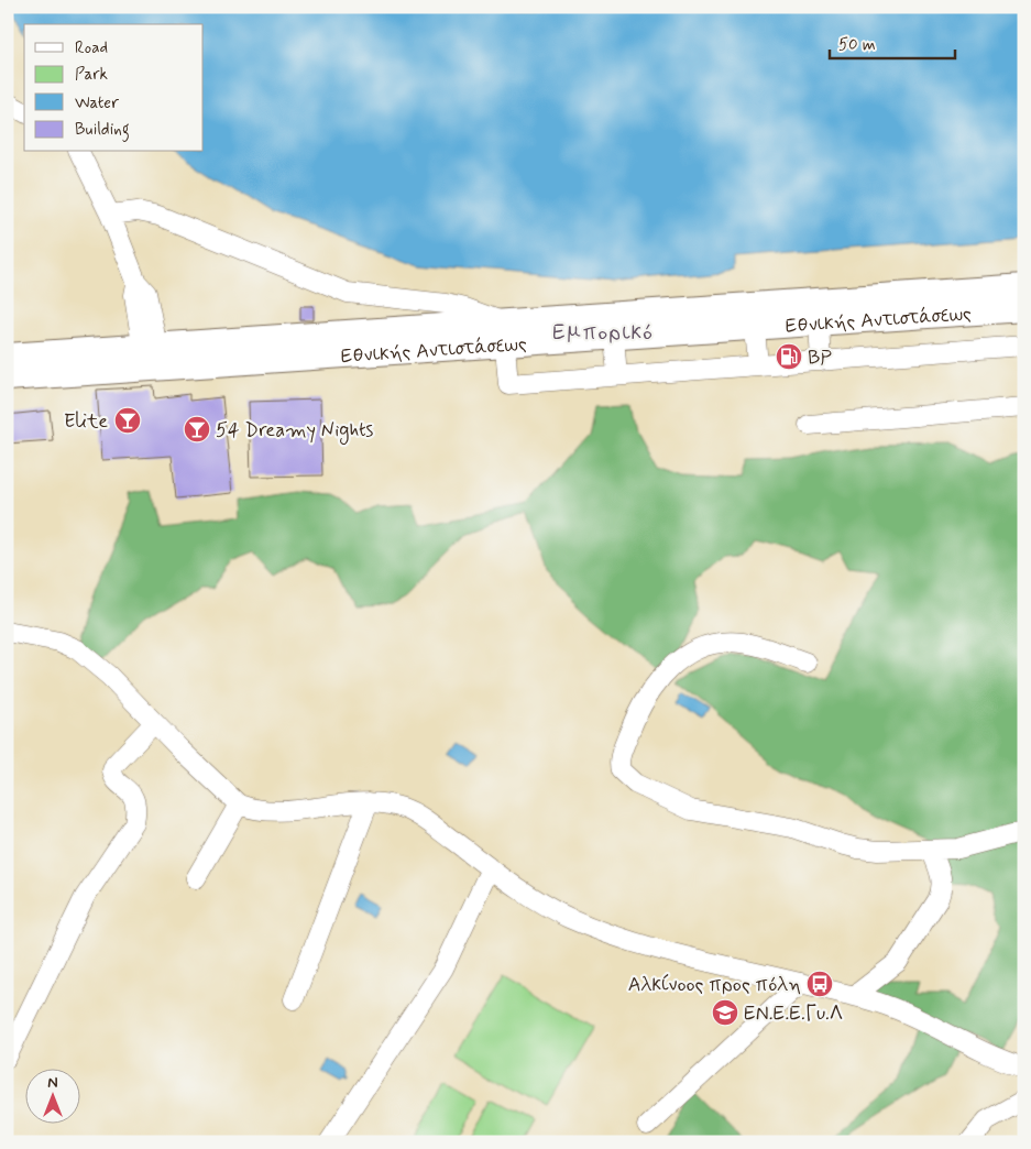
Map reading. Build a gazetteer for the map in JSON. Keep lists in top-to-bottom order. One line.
{"streets":{"main road":["Εθνικής Αντιστάσεως"]},"districts":["Εμπορικό"],"places":{"fuel station":["BP"],"bar":["Elite","54 Dreamy Nights"],"bus stop":["Αλκίνοος προς πόλη"],"school or university":["ΕΝ.Ε.Ε.Γυ.Λ"]},"legend":["Road","Park","Water","Building"],"scale_bar":"50 m","north":"top"}
